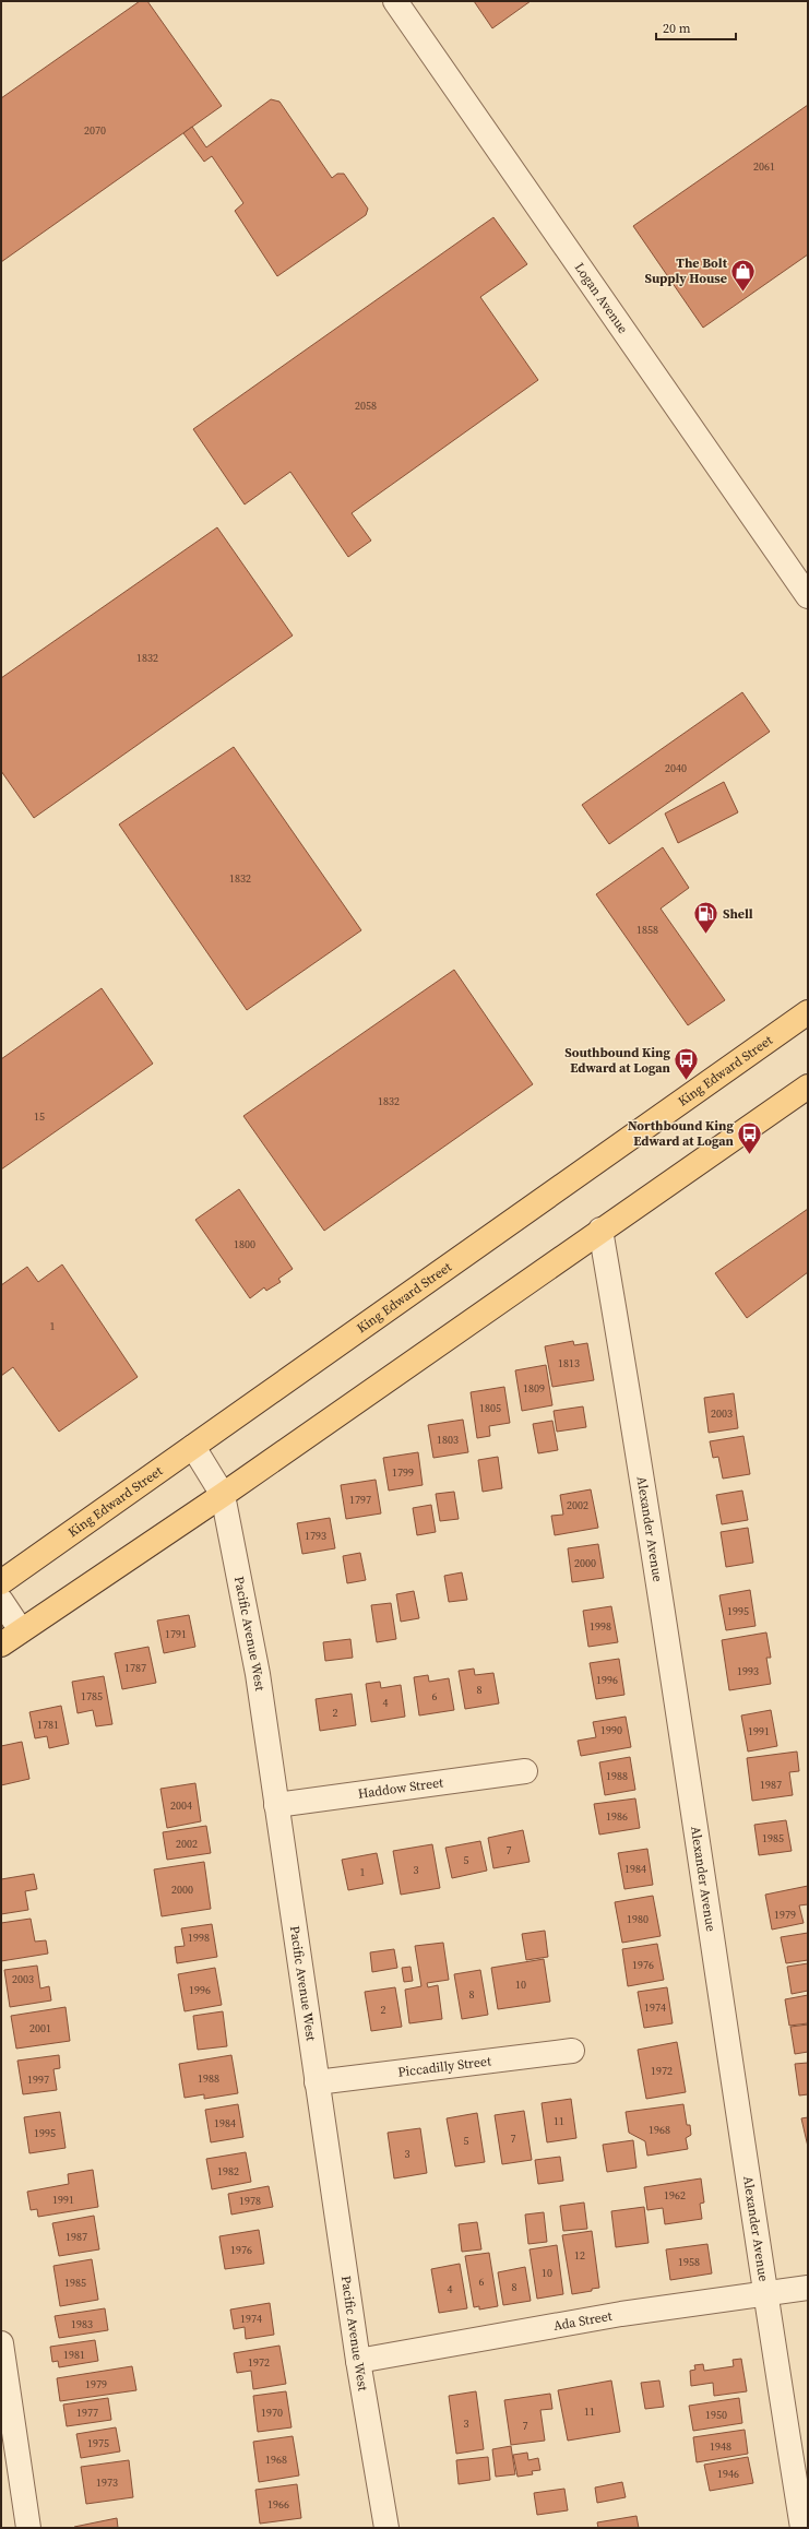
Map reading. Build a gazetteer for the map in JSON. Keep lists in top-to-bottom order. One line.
{"streets":{"main road":["King Edward Street"],"street":["Logan Avenue","Alexander Avenue","Pacific Avenue West","Haddow Street","Piccadilly Street","Ada Street"]},"crossings":[["King Edward Street","Pacific Avenue West"],["Alexander Avenue","Ada Street"],["Pacific Avenue West","Haddow Street"],["Pacific Avenue West","Piccadilly Street"],["Pacific Avenue West","Ada Street"]],"places":{"shop":["The Bolt Supply House"],"fuel station":["Shell"],"bus stop":["Southbound King Edward at Logan","Northbound King Edward at Logan"]},"house_numbers":["2070","2061","2058","1832","2040","1832","1858","1832","15","1800","1","1813","1809","1805","2003","1803","1799","1797","2002","1793","2000","1995","1998","1791","1787","1993","1996","8","1785","6","4","2","1781","1990","1991","1988","1987","2004","1986","1985","2002","7","5","1984","3","1","2000","1979","1980","1998","1976","2003","10","1996","8","1974","2","2001","1972","1988","1997","11","1984","1968","1995","7","5","3","1982","1962","1991","1978","1987","1976","12","1958","10","6","1985","8","4","1974","1983","1981","1972","1979","11","1977","1970","1950","3","7","1975","1948","1968","1946","1973","1966"],"scale_bar":"20 m"}
